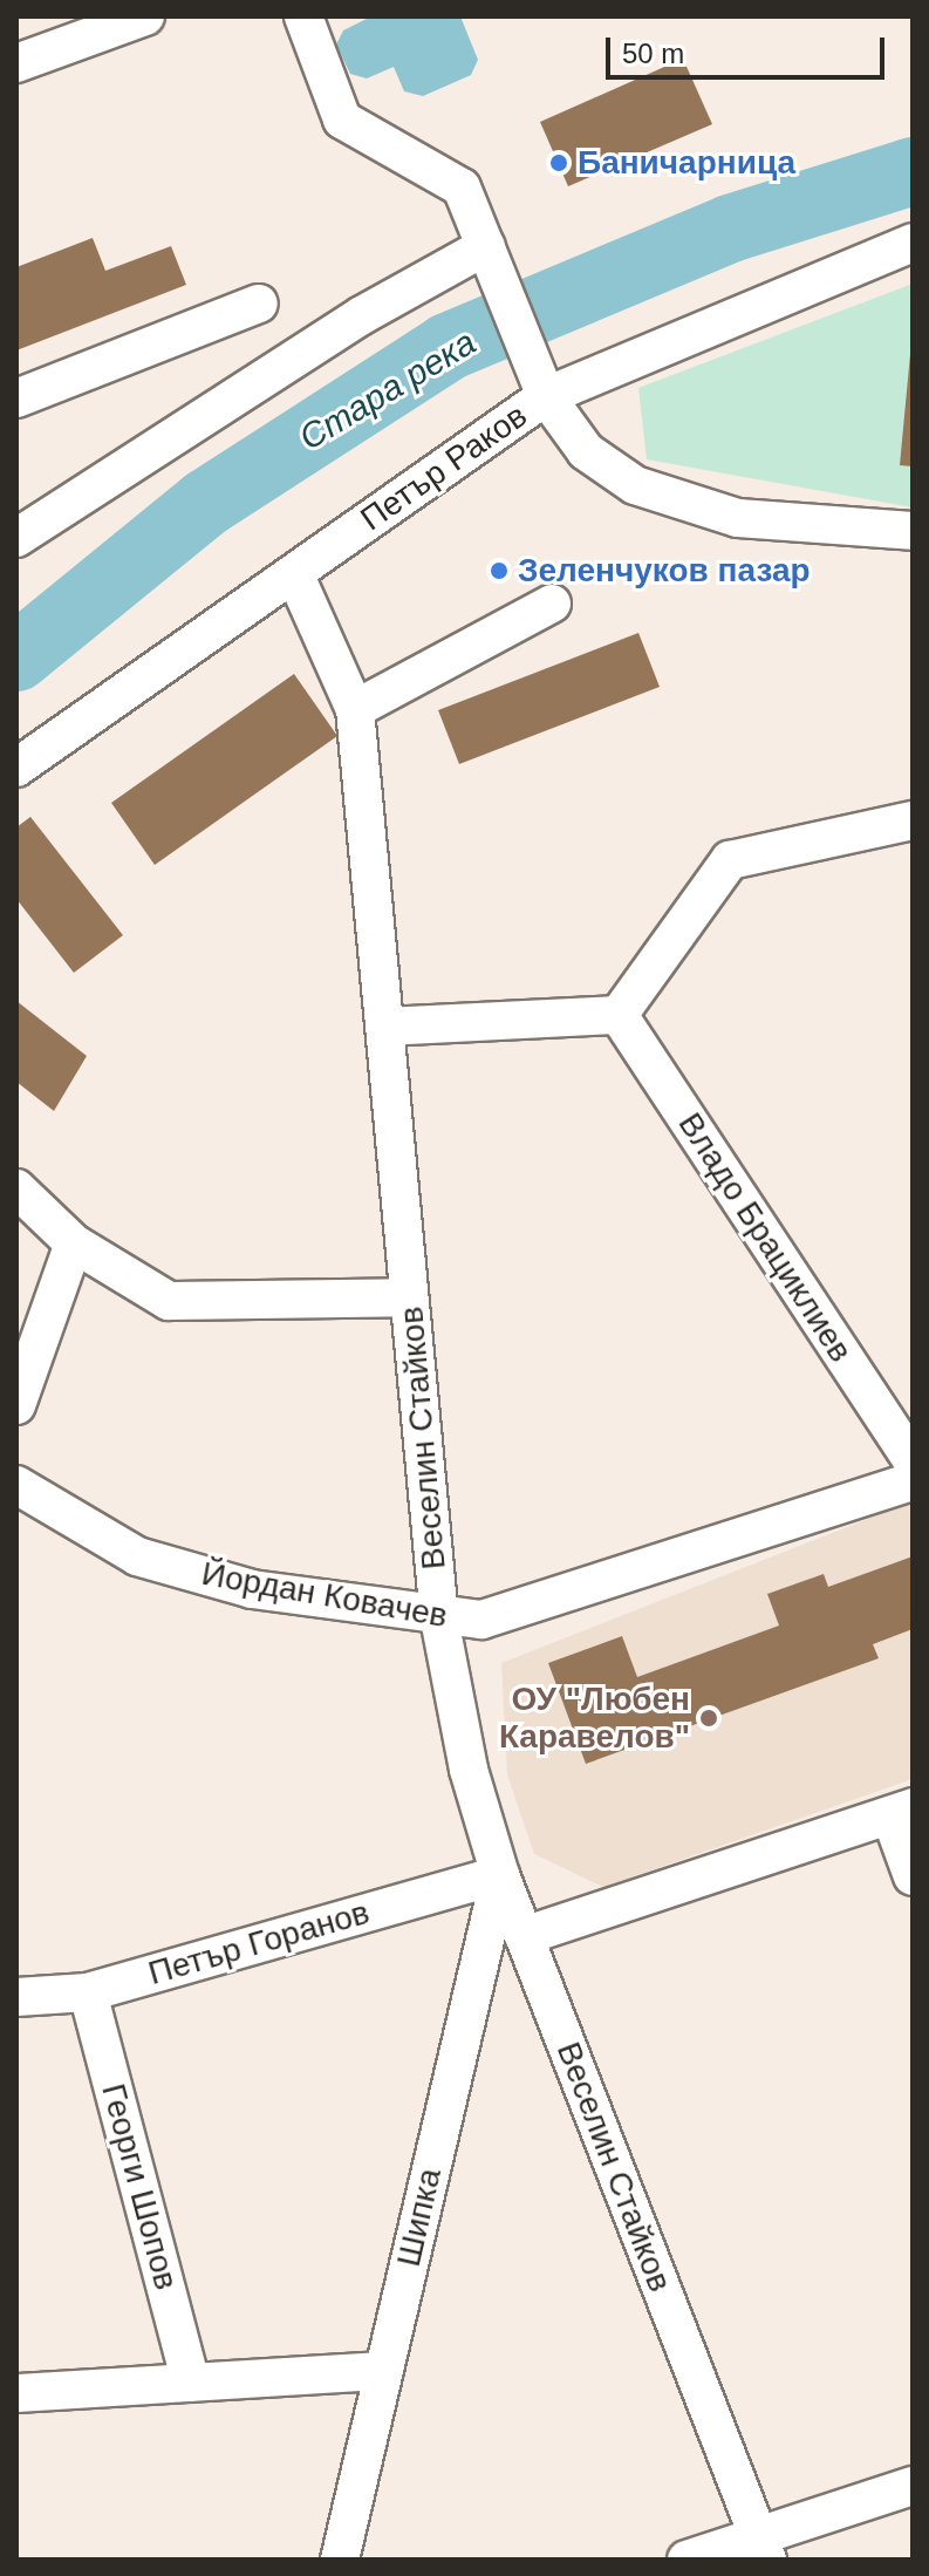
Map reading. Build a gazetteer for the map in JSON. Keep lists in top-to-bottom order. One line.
{"streets":{"street":["Петър Раков","Владо Брациклиев","Веселин Стайков","Йордан Ковачев","Петър Горанов","Георги Шопов","Шипка"]},"crossings":[["Петър Раков","Веселин Стайков"],["Веселин Стайков","Йордан Ковачев"],["Веселин Стайков","Петър Горанов"],["Веселин Стайков","Шипка"],["Петър Горанов","Георги Шопов"],["Петър Горанов","Шипка"]],"water":["Стара река"],"places":["Баничарница","Зеленчуков пазар","ОУ \"Любен Каравелов\""],"scale_bar":"50 m"}
